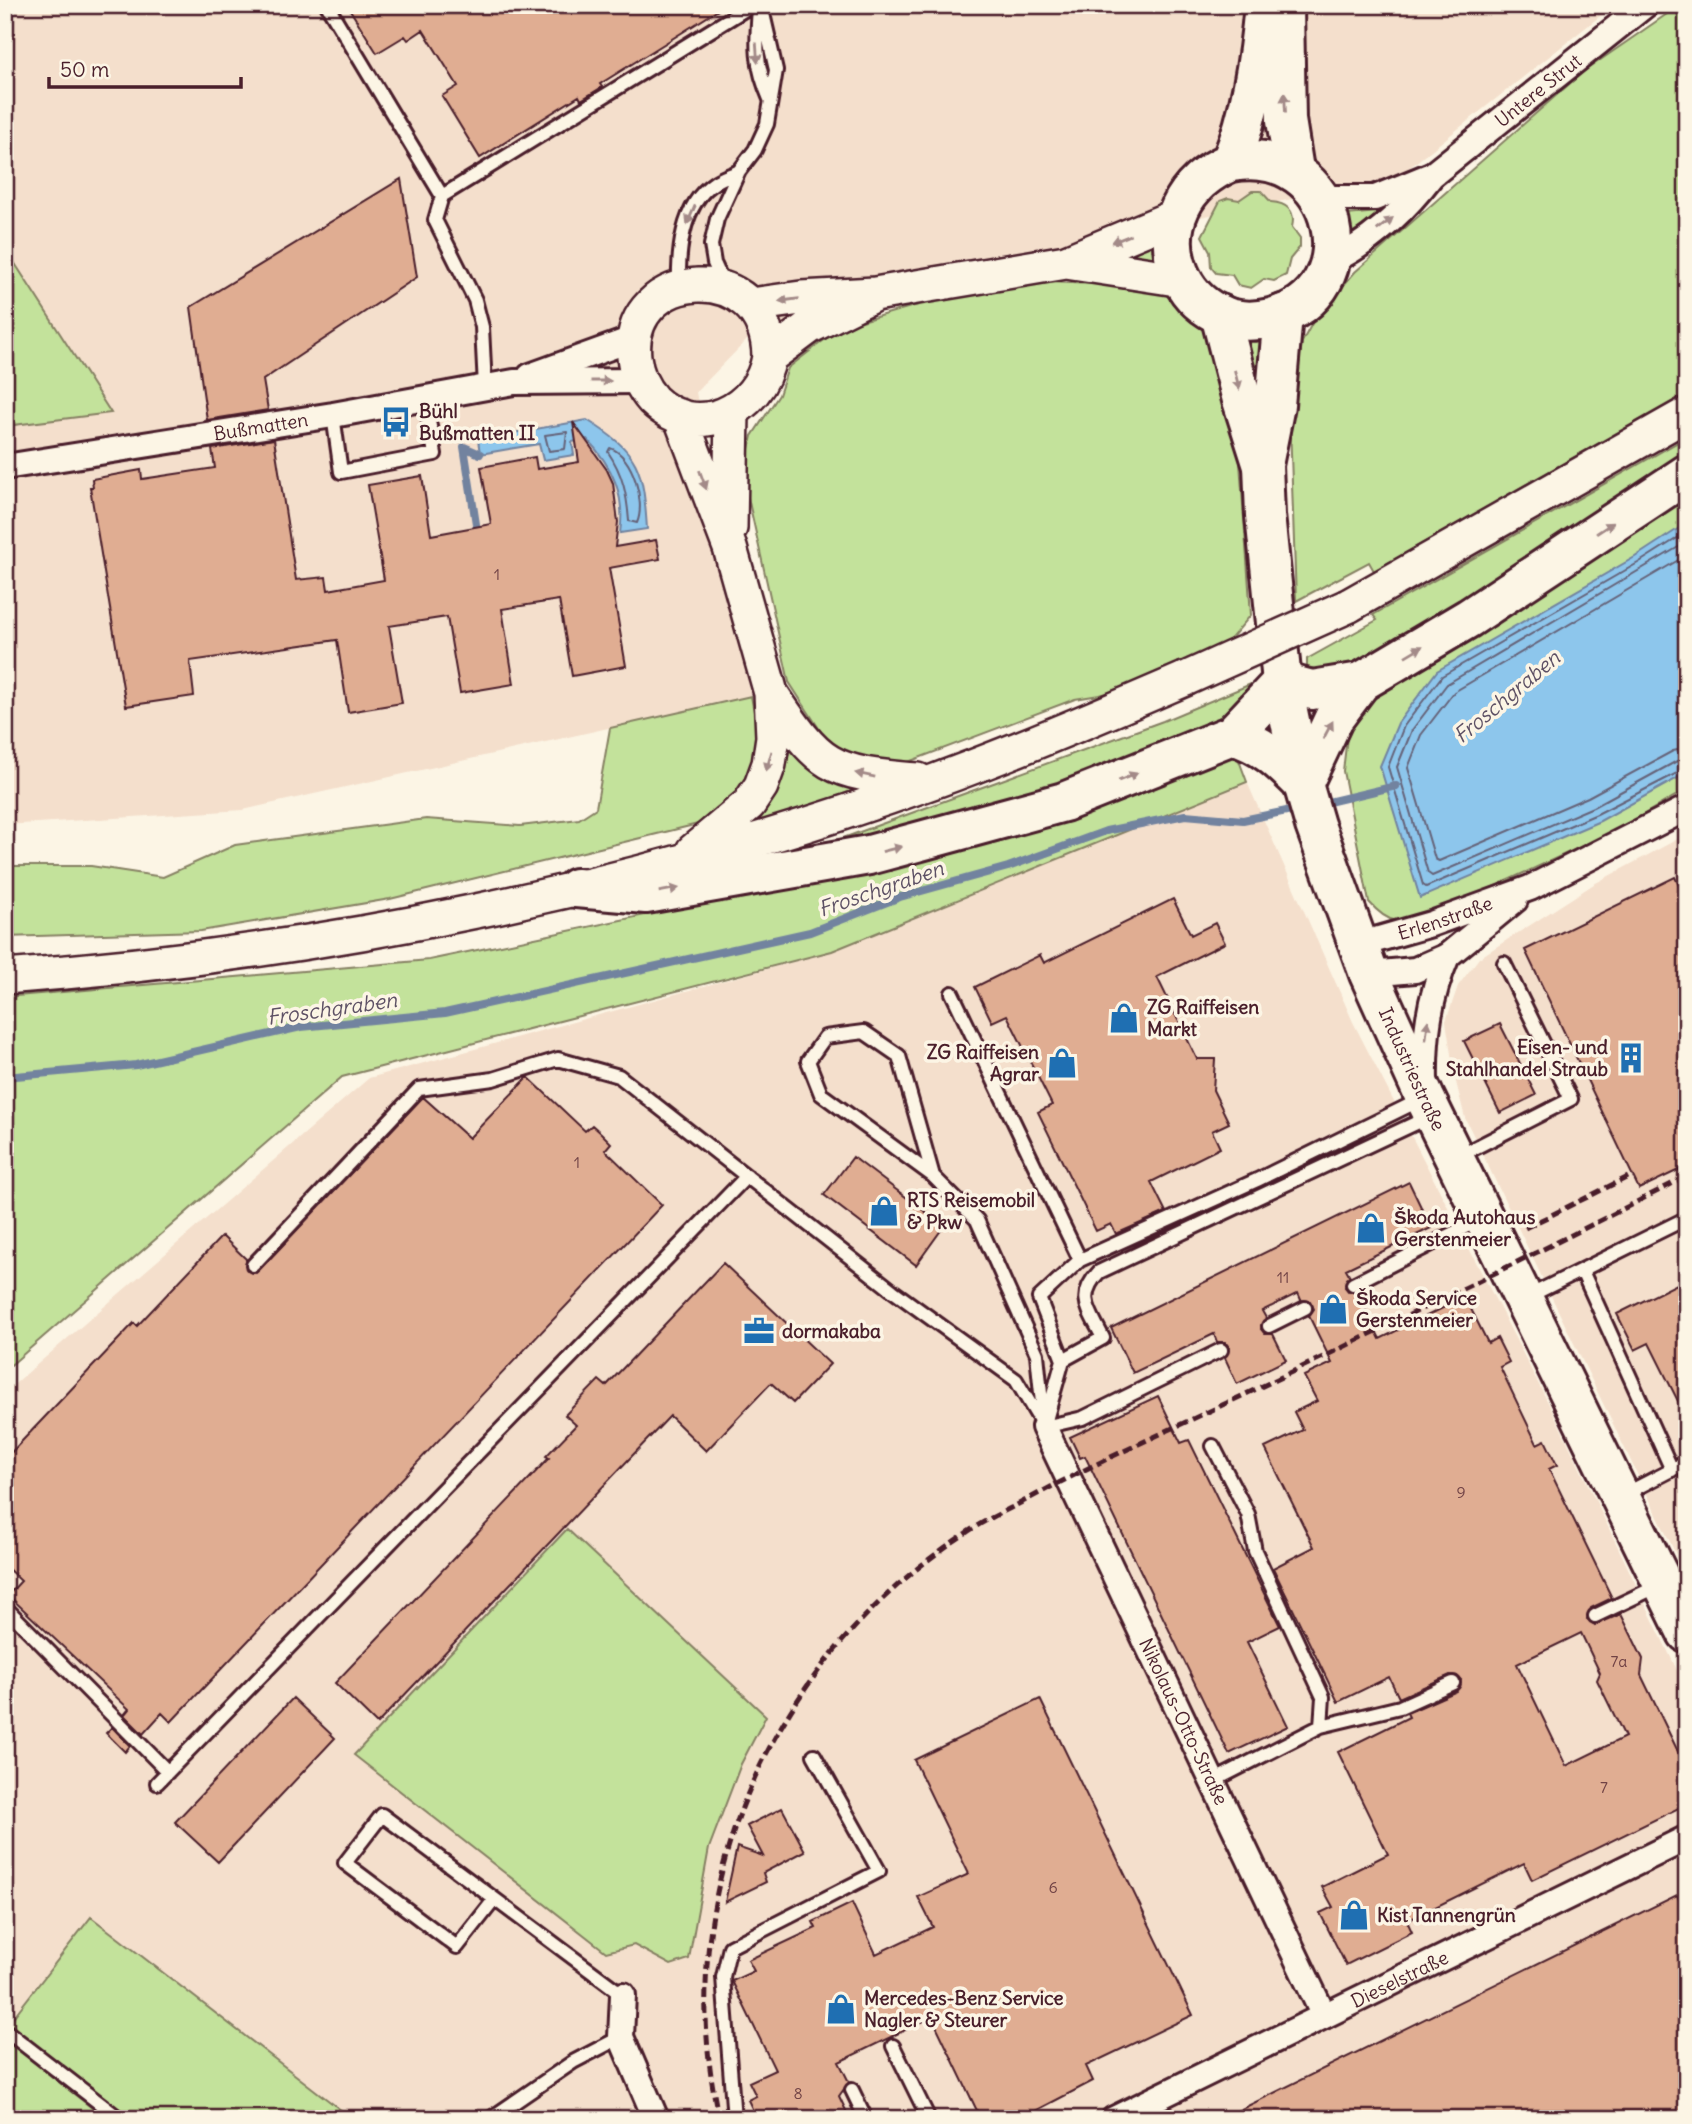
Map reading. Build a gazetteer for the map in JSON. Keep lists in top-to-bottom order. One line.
{"streets":{"main road":["Industriestraße"],"street":["Untere Strut","Bußmatten","Erlenstraße","Nikolaus-Otto-Straße","Dieselstraße"]},"crossings":[["Erlenstraße","Industriestraße"],["Nikolaus-Otto-Straße","Dieselstraße"]],"water":["Froschgraben"],"places":{"bus stop":["Bühl Bußmatten II"],"shop":["ZG Raiffeisen Markt","ZG Raiffeisen Agrar","RTS Reisemobil & Pkw","Škoda Autohaus Gerstenmeier","Škoda Service Gerstenmeier","Kist Tannengrün","Mercedes-Benz Service Nagler & Steurer"],"building":["Eisen- und Stahlhandel Straub"],"office":["dormakaba"]},"house_numbers":["1","1","11","9","7a","7","6","8"],"scale_bar":"50 m"}
